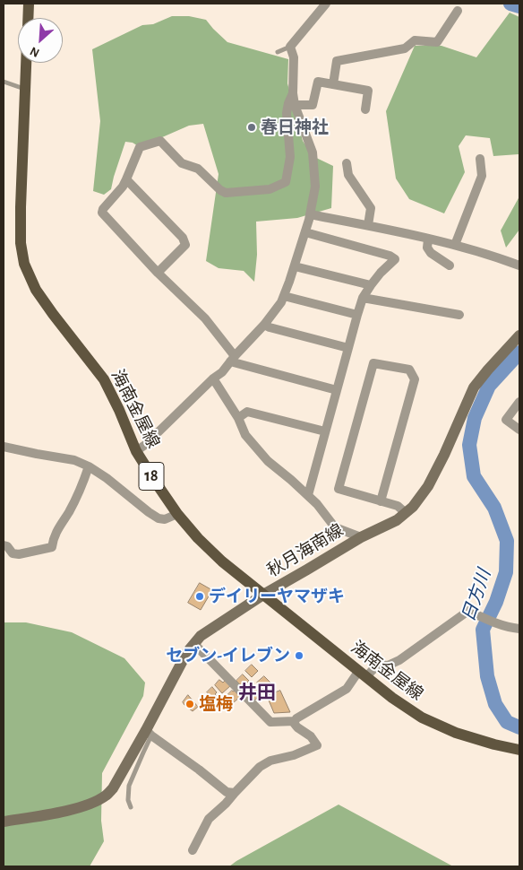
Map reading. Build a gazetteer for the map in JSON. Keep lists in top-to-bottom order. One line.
{"streets":{"main road":["海南金屋線","18","秋月海南線"]},"crossings":[["海南金屋線","秋月海南線"]],"districts":["井田"],"water":["日方川"],"places":["春日神社","デイリーヤマザキ","セブン-イレブン","塩梅"],"north":"bottom left"}
